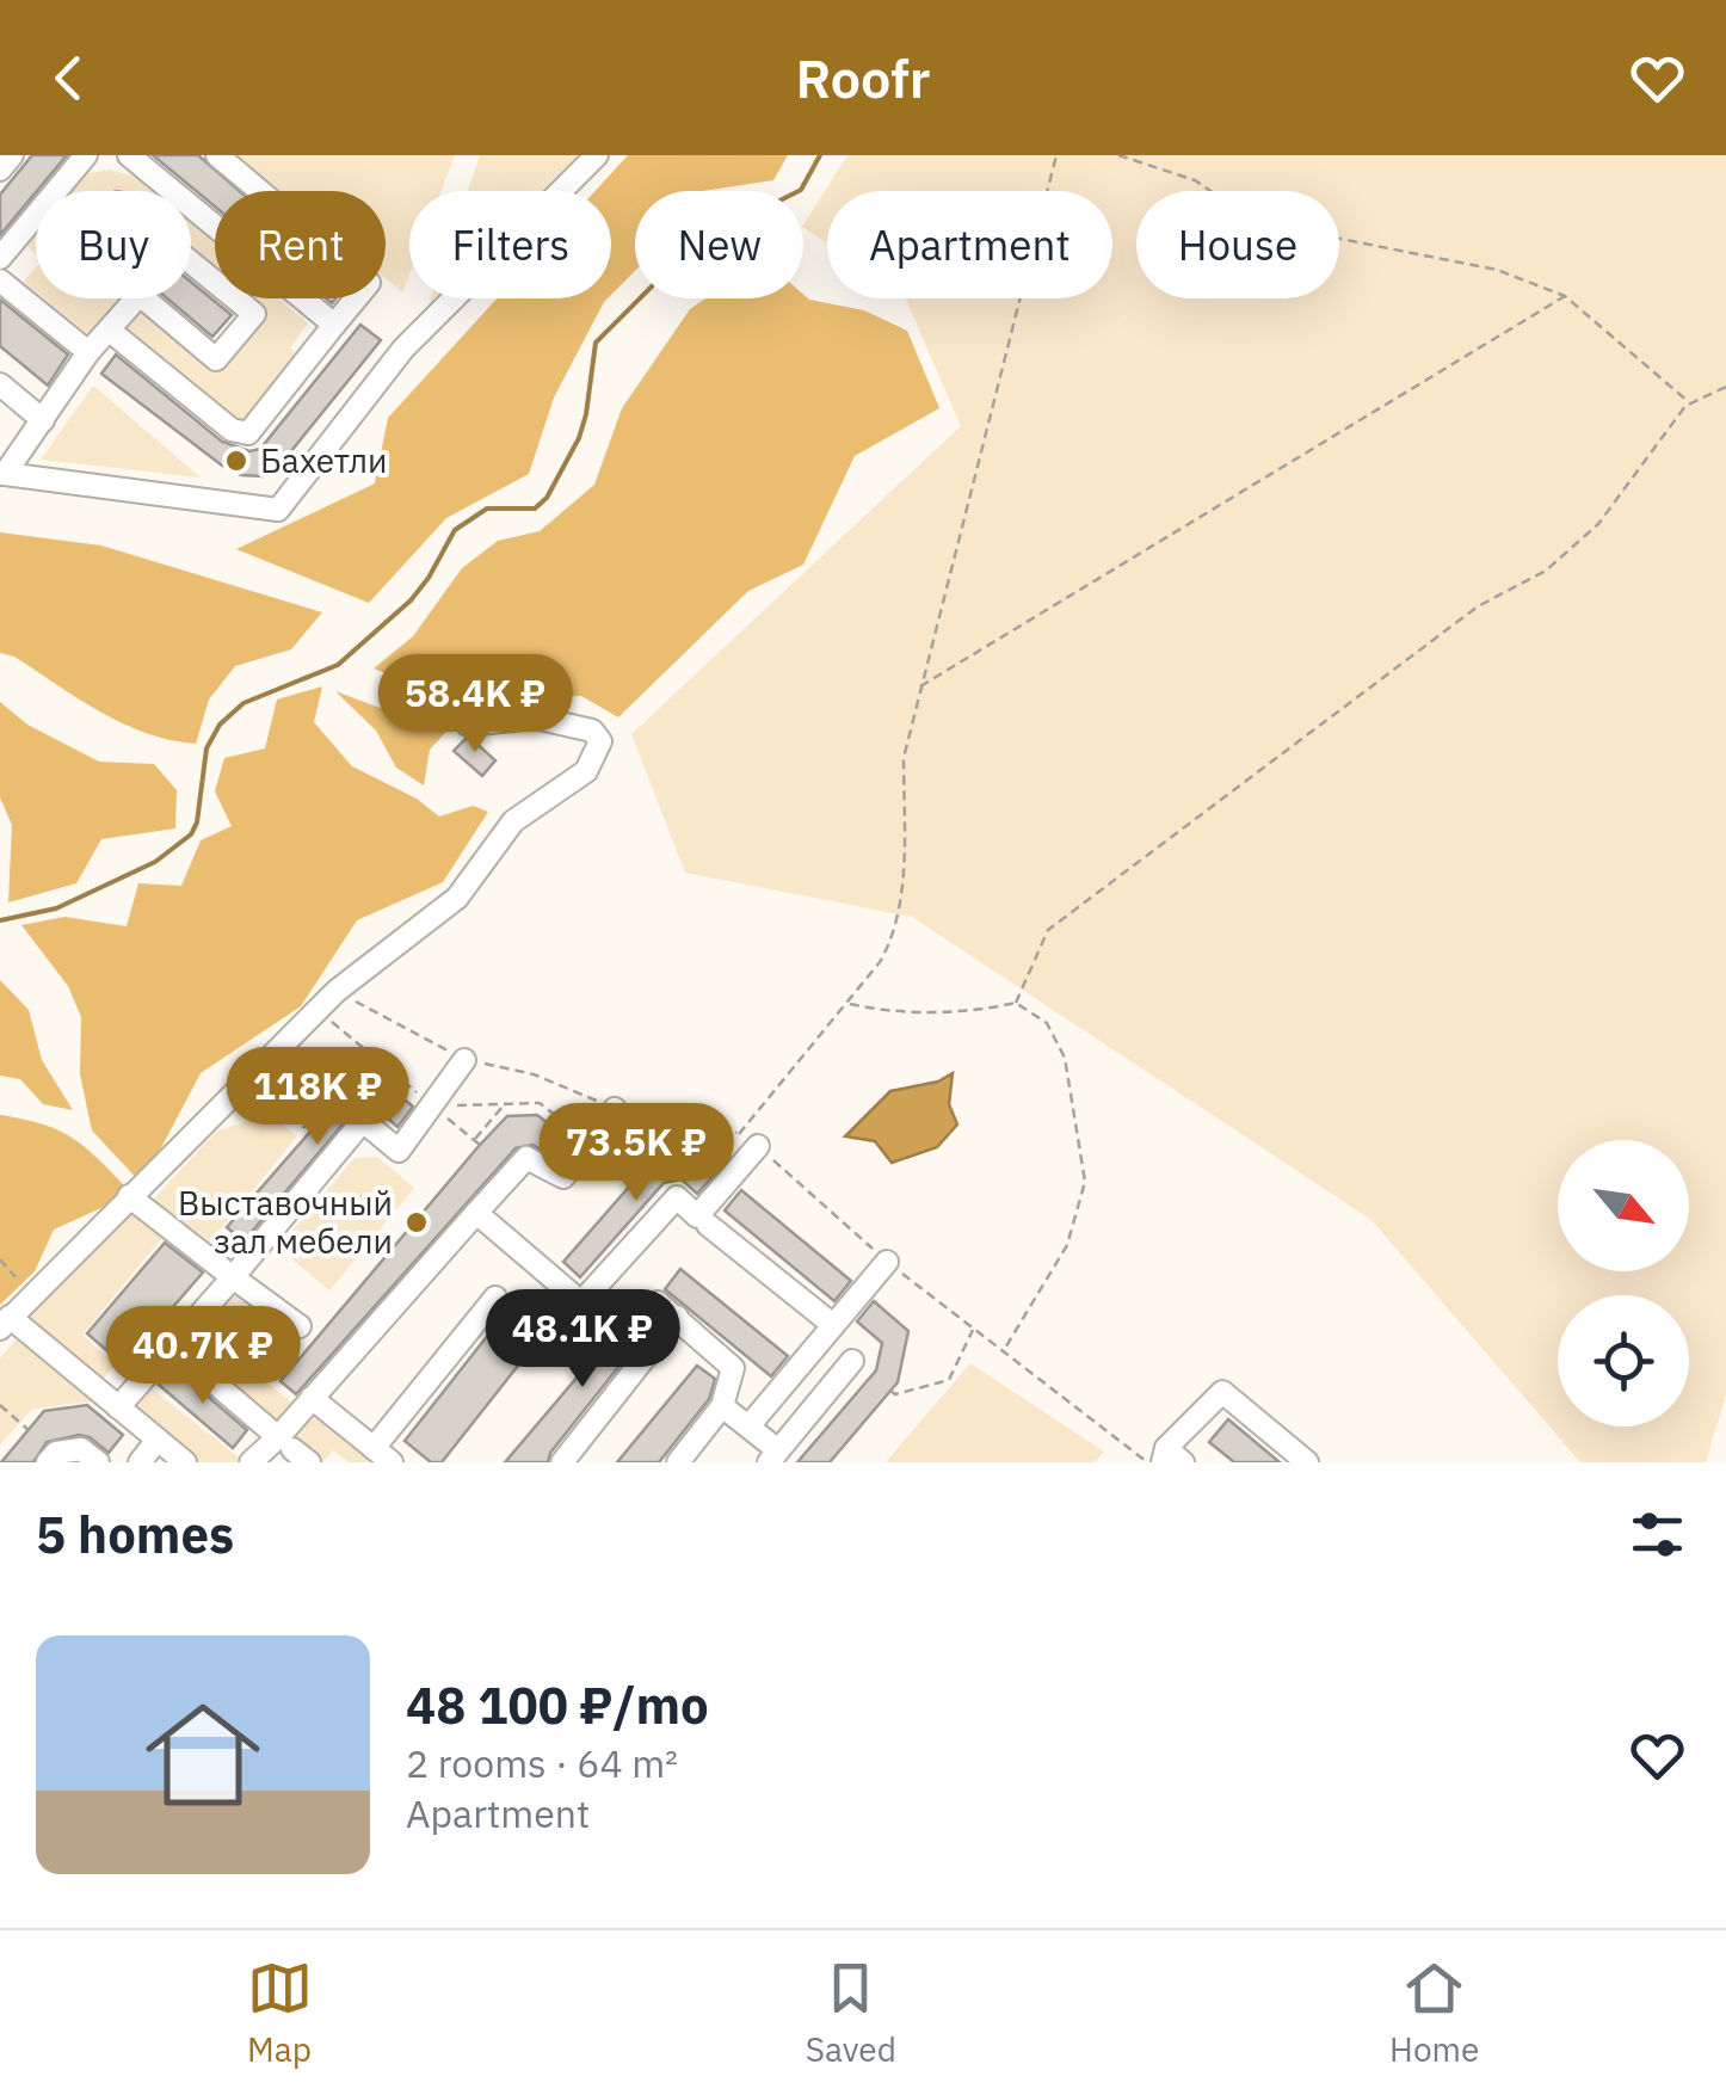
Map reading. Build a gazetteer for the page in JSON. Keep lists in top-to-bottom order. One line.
{"places":["Бахетли","Выставочный зал мебели"],"north":"bottom right","page":{"header":"Roofr","chip":["Buy","Rent","Filters","New","Apartment","House"],"price":["58.4K ₽","118K ₽","73.5K ₽","48.1K ₽","40.7K ₽"],"heading":"5 homes","list":[{"name":"48 100 ₽/mo","note":"2 rooms · 64 m² · Apartment"}],"tabs":["Map","Saved","Home"]}}
